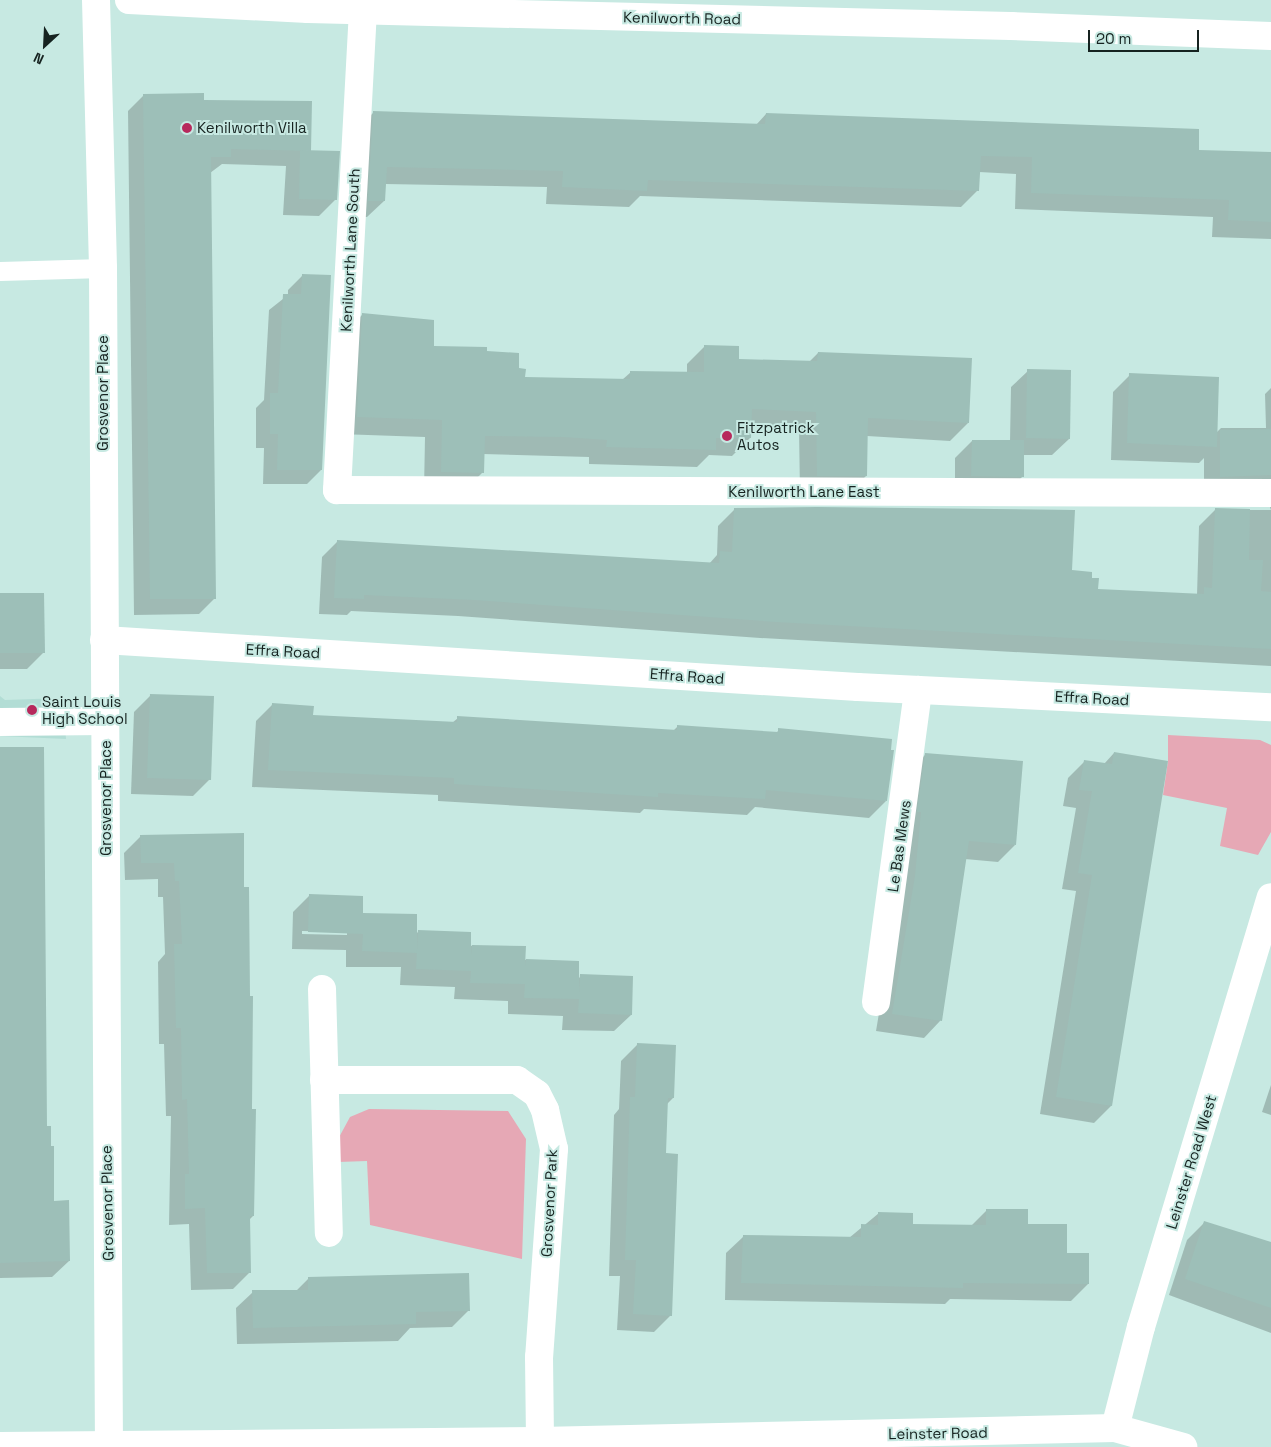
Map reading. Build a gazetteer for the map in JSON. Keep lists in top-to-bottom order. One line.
{"streets":{"street":["Kenilworth Road","Kenilworth Lane South","Grosvenor Place","Kenilworth Lane East","Effra Road","Le Bas Mews","Leinster Road West","Grosvenor Park","Leinster Road"]},"crossings":[["Kenilworth Road","Kenilworth Lane South"],["Kenilworth Lane South","Kenilworth Lane East"],["Grosvenor Place","Effra Road"],["Grosvenor Place","Leinster Road"],["Effra Road","Le Bas Mews"],["Leinster Road West","Leinster Road"],["Grosvenor Park","Leinster Road"]],"places":["Kenilworth Villa","Fitzpatrick Autos","Saint Louis High School"],"scale_bar":"20 m","north":"bottom left"}
